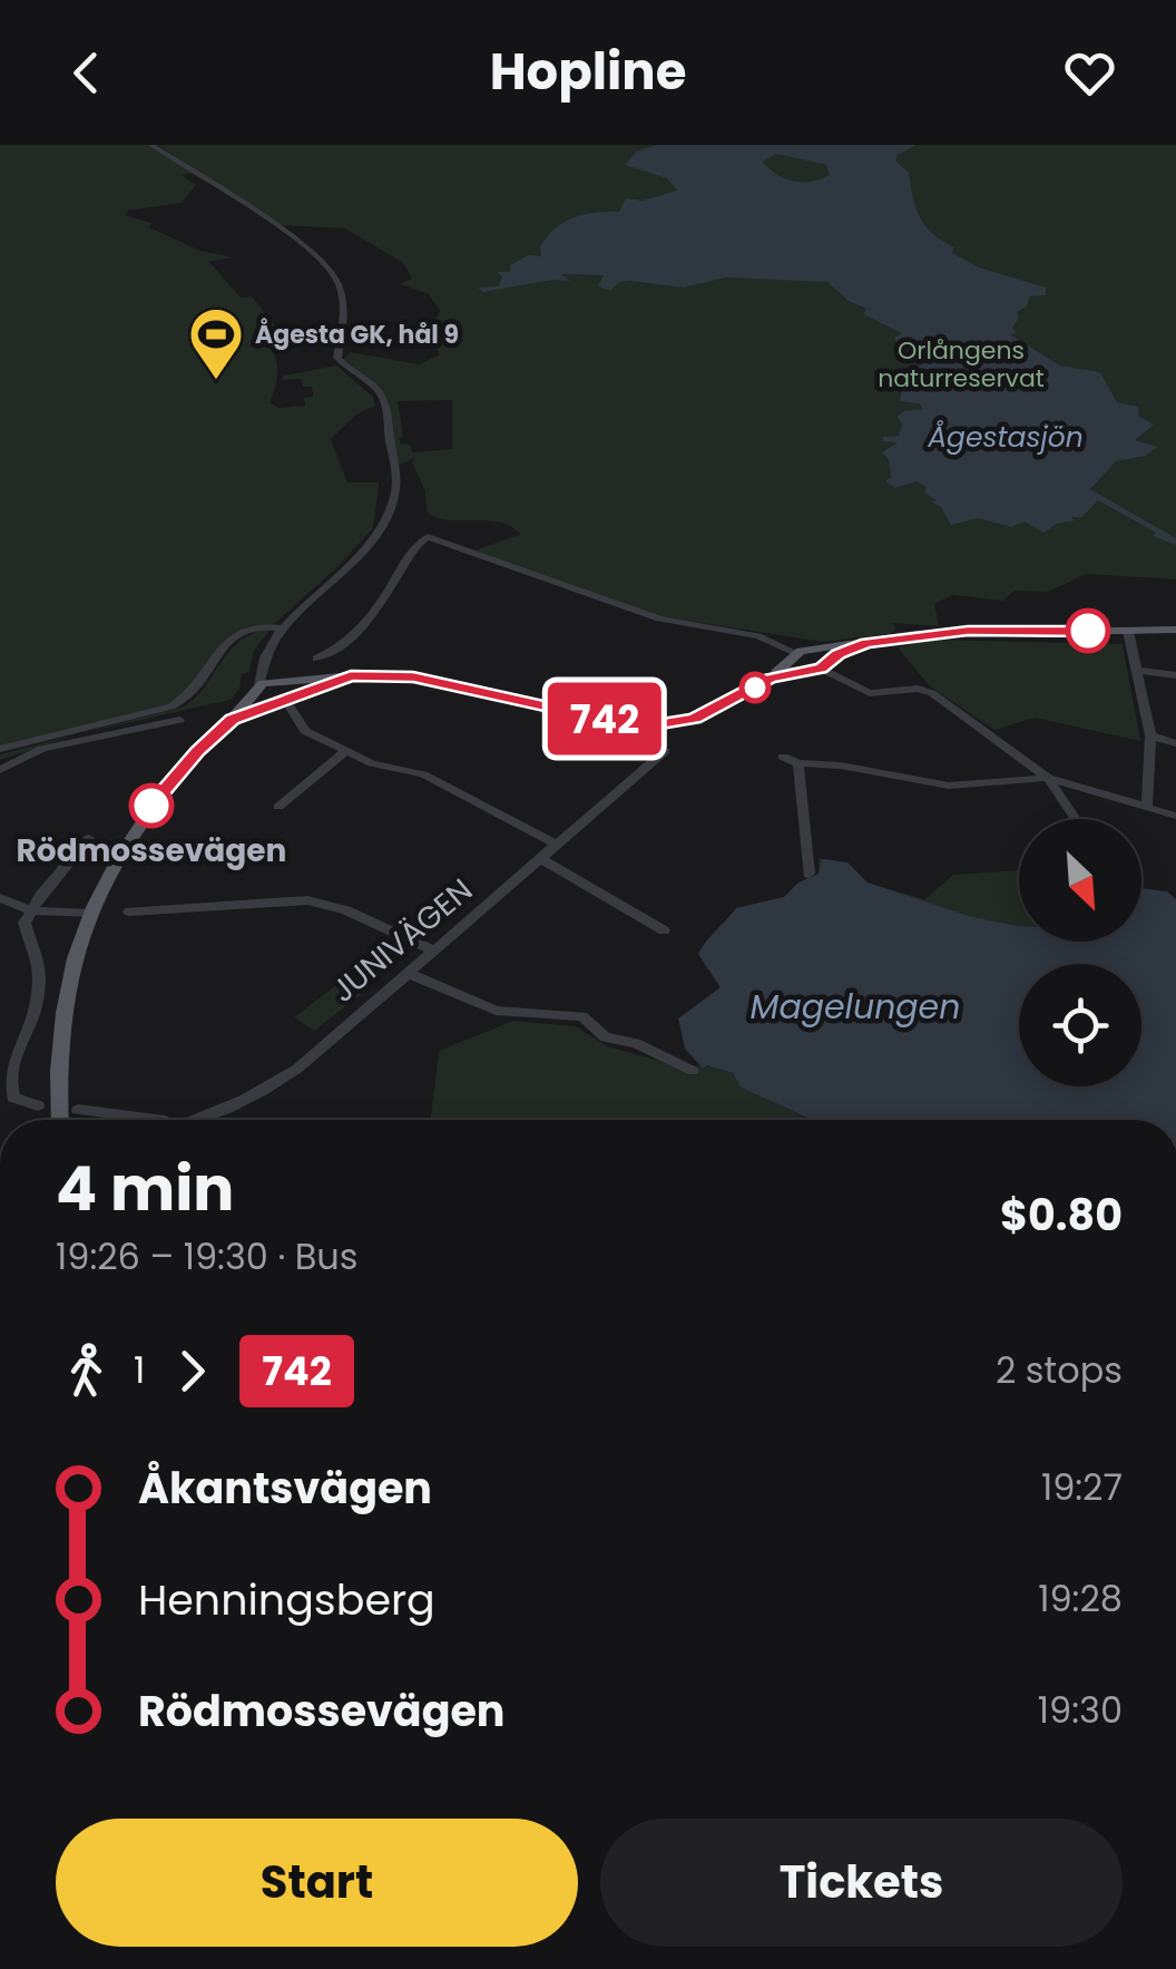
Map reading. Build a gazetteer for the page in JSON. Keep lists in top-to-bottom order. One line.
{"streets":{"street":["JUNIVÄGEN"]},"water":["Ågestasjön","Magelungen"],"parks":["Orlångens naturreservat"],"places":{"sports":["Ågesta GK, hål 9"],"other":["Rödmossevägen"]},"lines":["bus line 742"],"north":"bottom right","page":{"header":"Hopline","on_map":"742","heading":["4 min","19:26 – 19:30 · Bus","$0.80"],"legs":["1","742","2 stops"],"list":[{"name":"Åkantsvägen","value":"19:27"},{"name":"Henningsberg","value":"19:28"},{"name":"Rödmossevägen","value":"19:30"}],"buttons":["Start","Tickets"]}}
